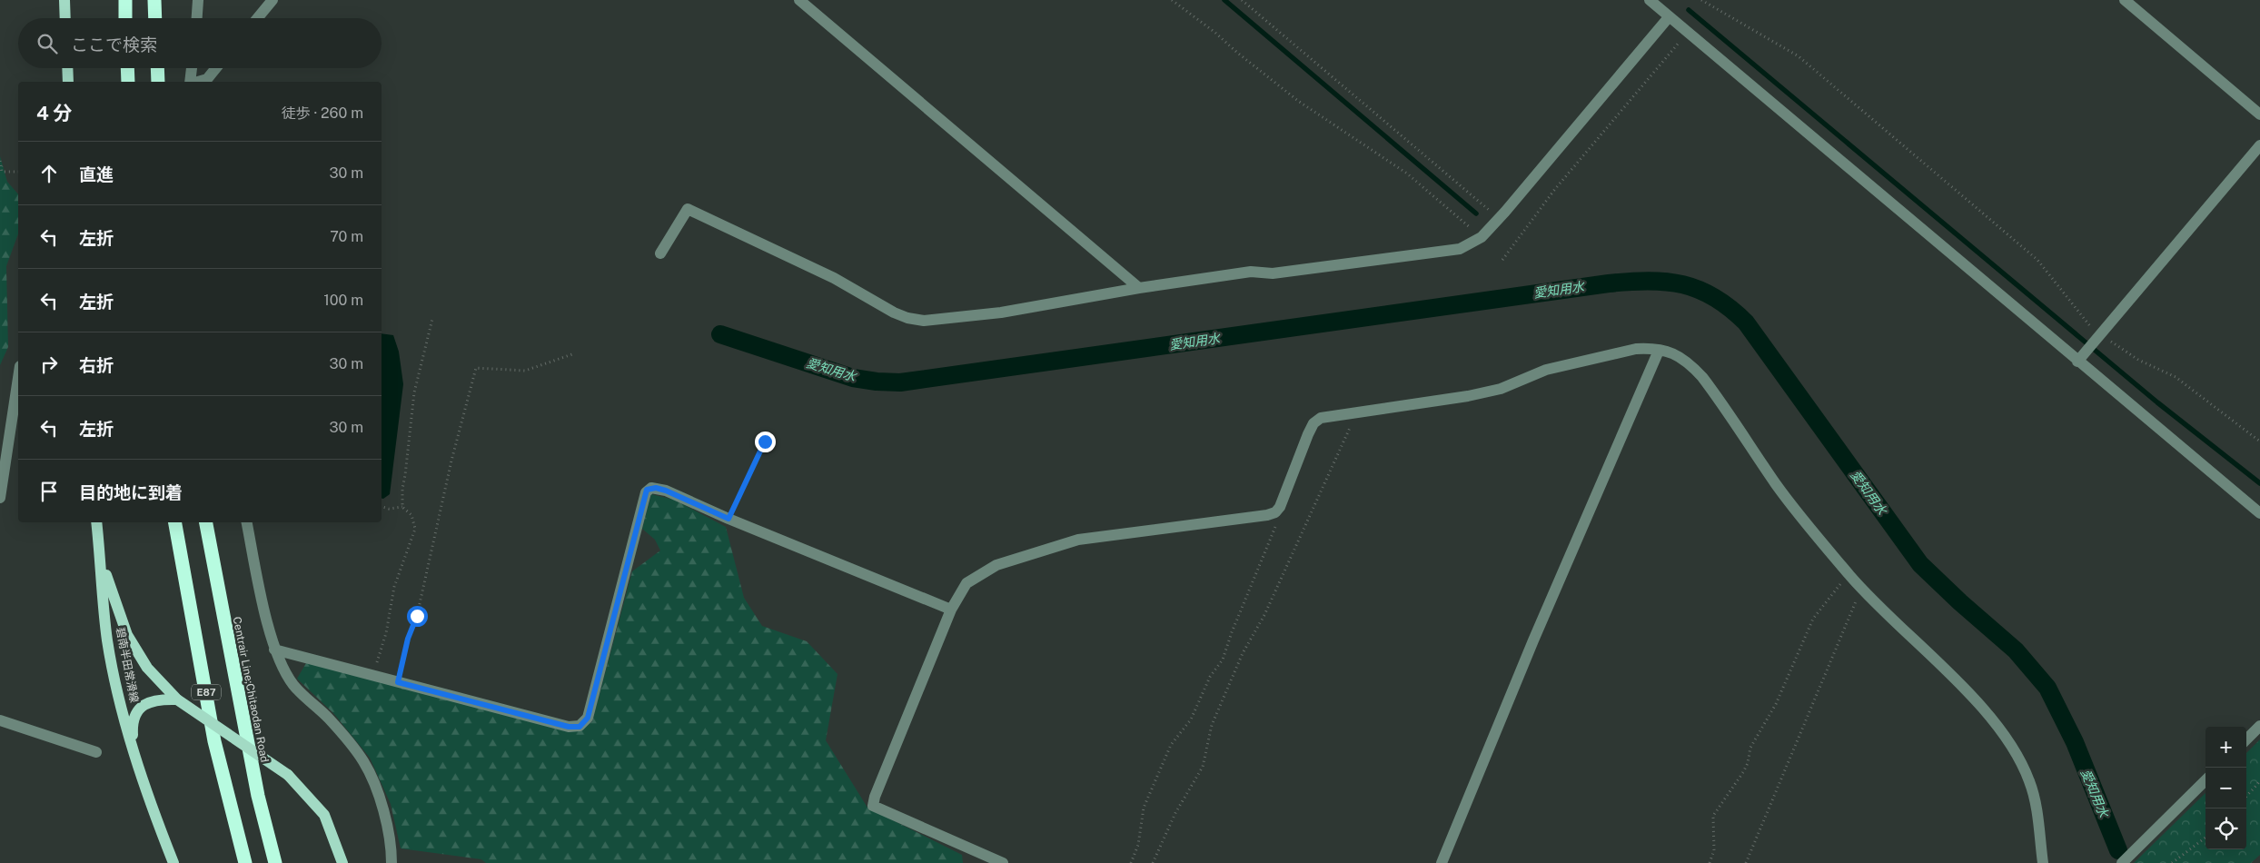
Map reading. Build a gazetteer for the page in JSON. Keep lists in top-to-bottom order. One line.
{"streets":{"highway":["Centrair Line;Chitaodan Road","E87"],"main road":["碧南半田常滑線"]},"water":["愛知用水"],"page":{"search":"ここで検索","heading":["4 分","徒歩 · 260 m"],"list":[["直進","30 m"],["左折","70 m"],["左折","100 m"],["右折","30 m"],["左折","30 m"],"目的地に到着"],"map_buttons":["+","−"]}}
